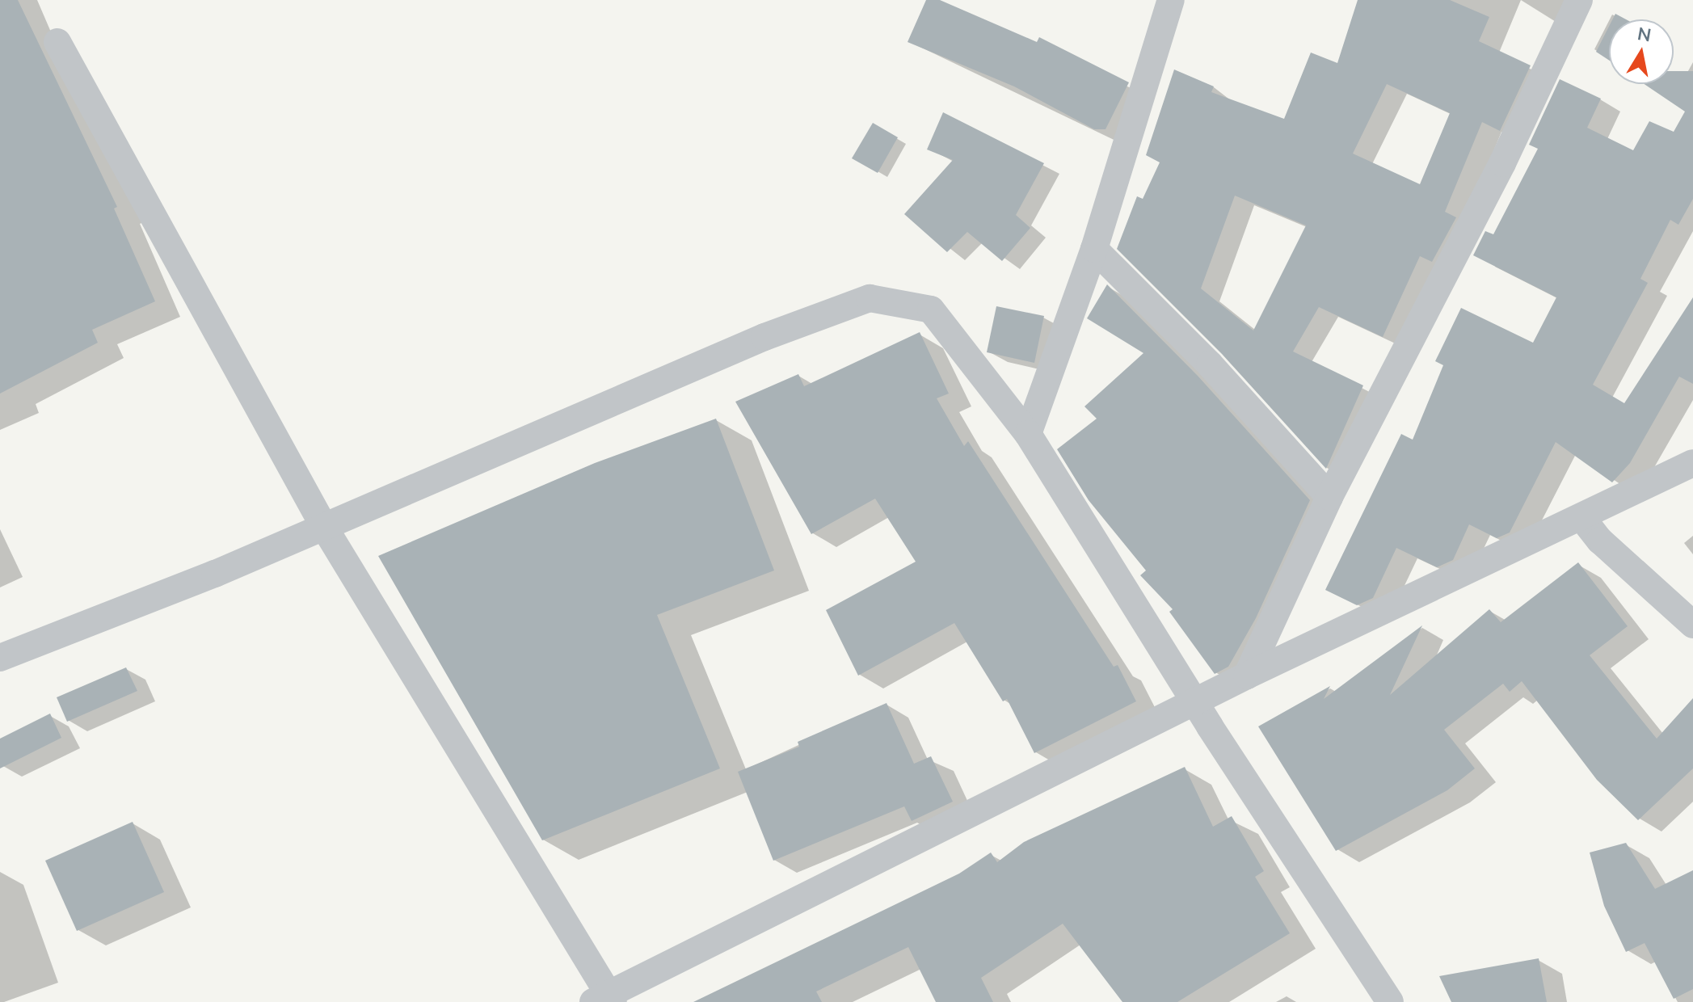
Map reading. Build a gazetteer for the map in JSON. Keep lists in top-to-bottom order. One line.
{"north":"top"}
